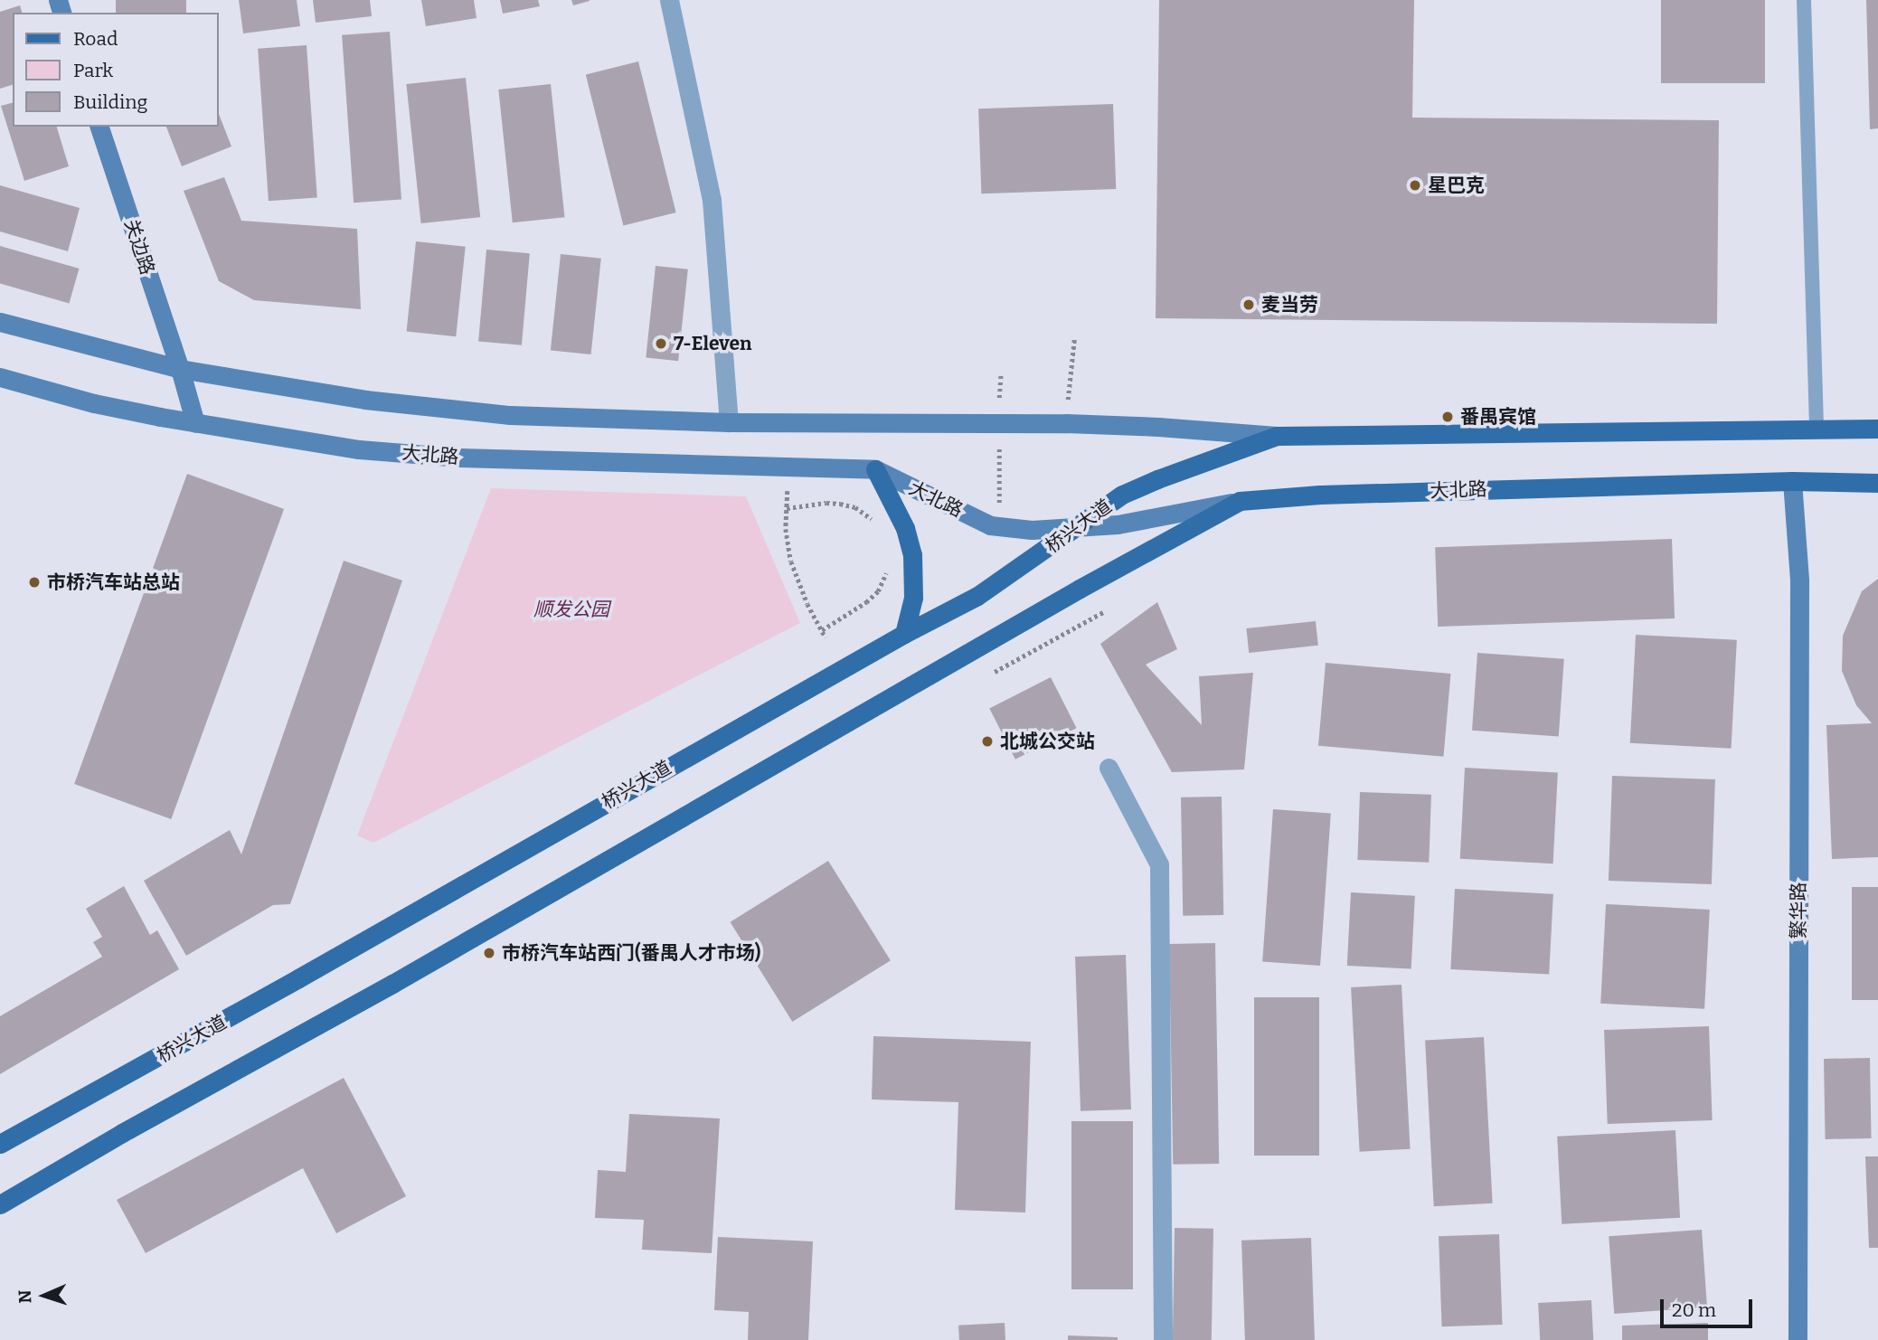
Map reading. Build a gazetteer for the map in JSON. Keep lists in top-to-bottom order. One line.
{"streets":{"main road":["关边路","大北路","桥兴大道","繁华路"]},"crossings":[["关边路","大北路"],["大北路","桥兴大道"],["大北路","繁华路"]],"parks":["顺发公园"],"places":["星巴克","麦当劳","7-Eleven","番禺宾馆","市桥汽车站总站","北城公交站","市桥汽车站西门(番禺人才市场)"],"legend":["Road","Park","Building"],"scale_bar":"20 m","north":"left"}
